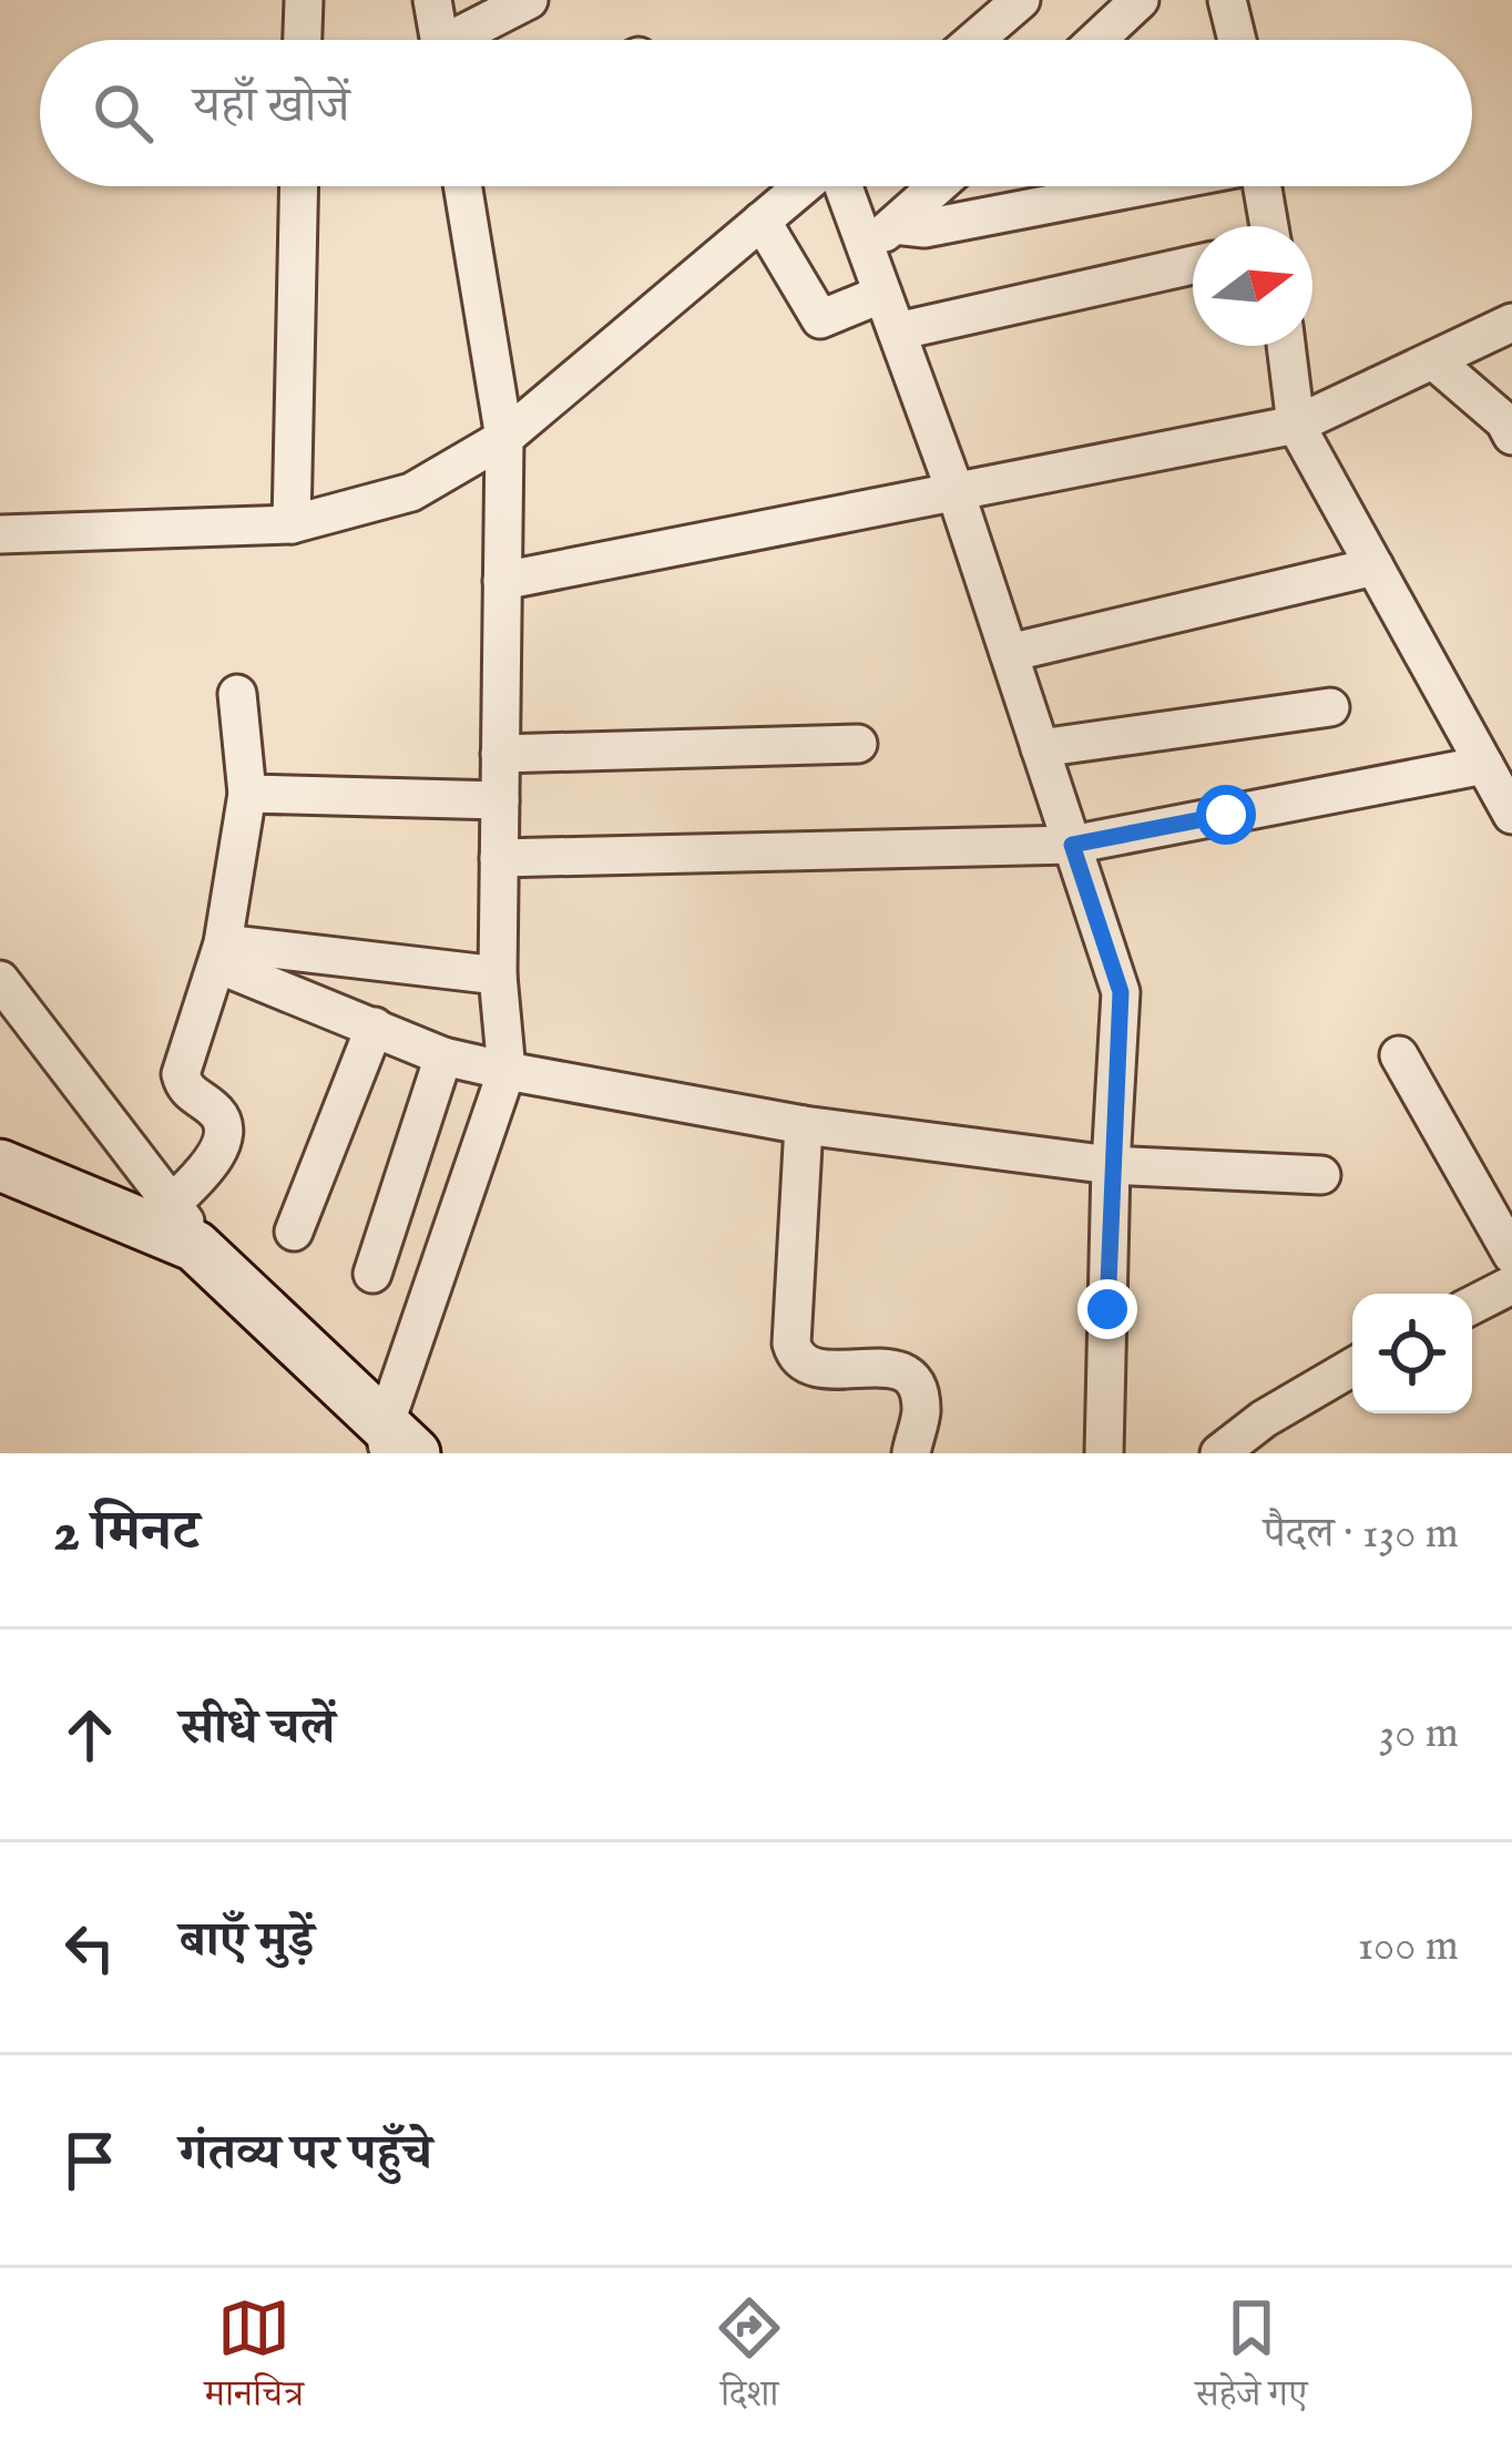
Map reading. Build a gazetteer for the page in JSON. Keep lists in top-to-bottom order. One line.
{"north":"right","page":{"search":"यहाँ खोजें","heading":["2 मिनट","पैदल · 130 m"],"list":[["सीधे चलें","30 m"],["बाएँ मुड़ें","100 m"],"गंतव्य पर पहुँचे"],"nav":["मानचित्र","दिशा","सहेजे गए"]}}
